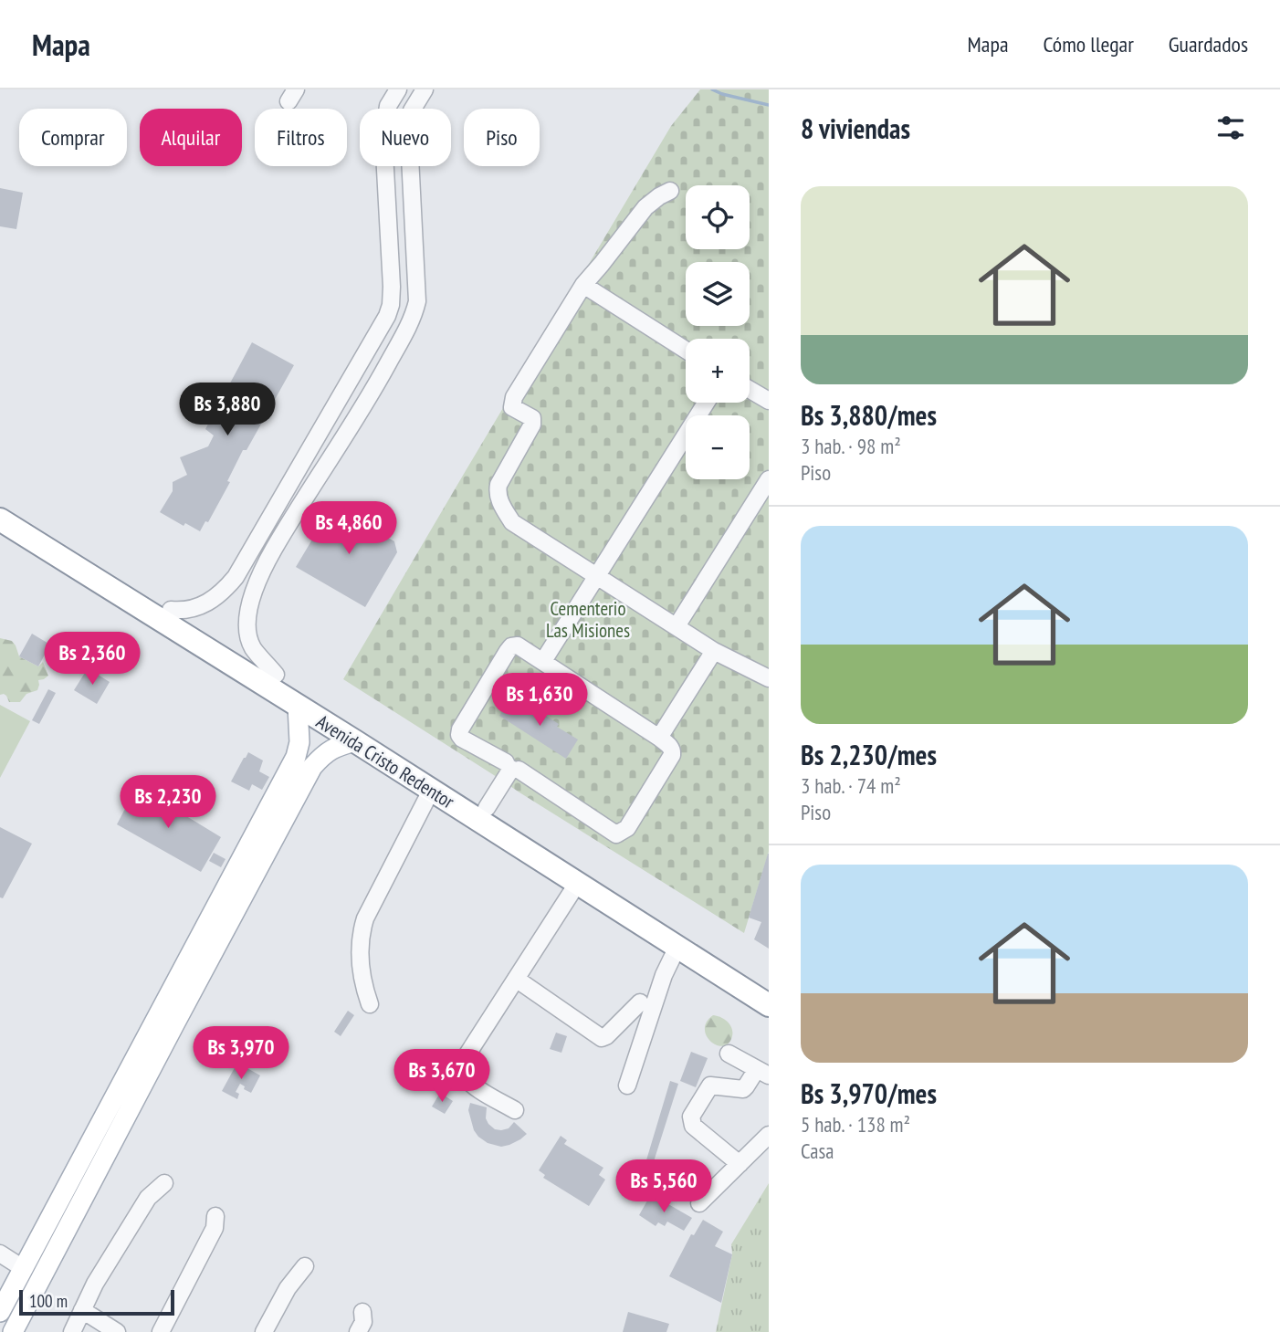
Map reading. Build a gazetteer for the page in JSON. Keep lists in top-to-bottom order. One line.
{"streets":{"highway":["Avenida Cristo Redentor"]},"parks":["Cementerio Las Misiones"],"scale_bar":"100 m","page":{"header":"Mapa","nav":["Mapa","Cómo llegar","Guardados"],"heading":"8 viviendas","chip":["Comprar","Alquilar","Filtros","Nuevo","Piso"],"list":[{"name":"Bs 3,880/mes","note":"3 hab. · 98 m² · Piso"},{"name":"Bs 2,230/mes","note":"3 hab. · 74 m² · Piso"},{"name":"Bs 3,970/mes","note":"5 hab. · 138 m² · Casa"}],"map_buttons":["+","−"],"price":["Bs 3,880","Bs 4,860","Bs 2,360","Bs 1,630","Bs 2,230","Bs 3,970","Bs 3,670","Bs 5,560"],"scale":"100 m"}}
